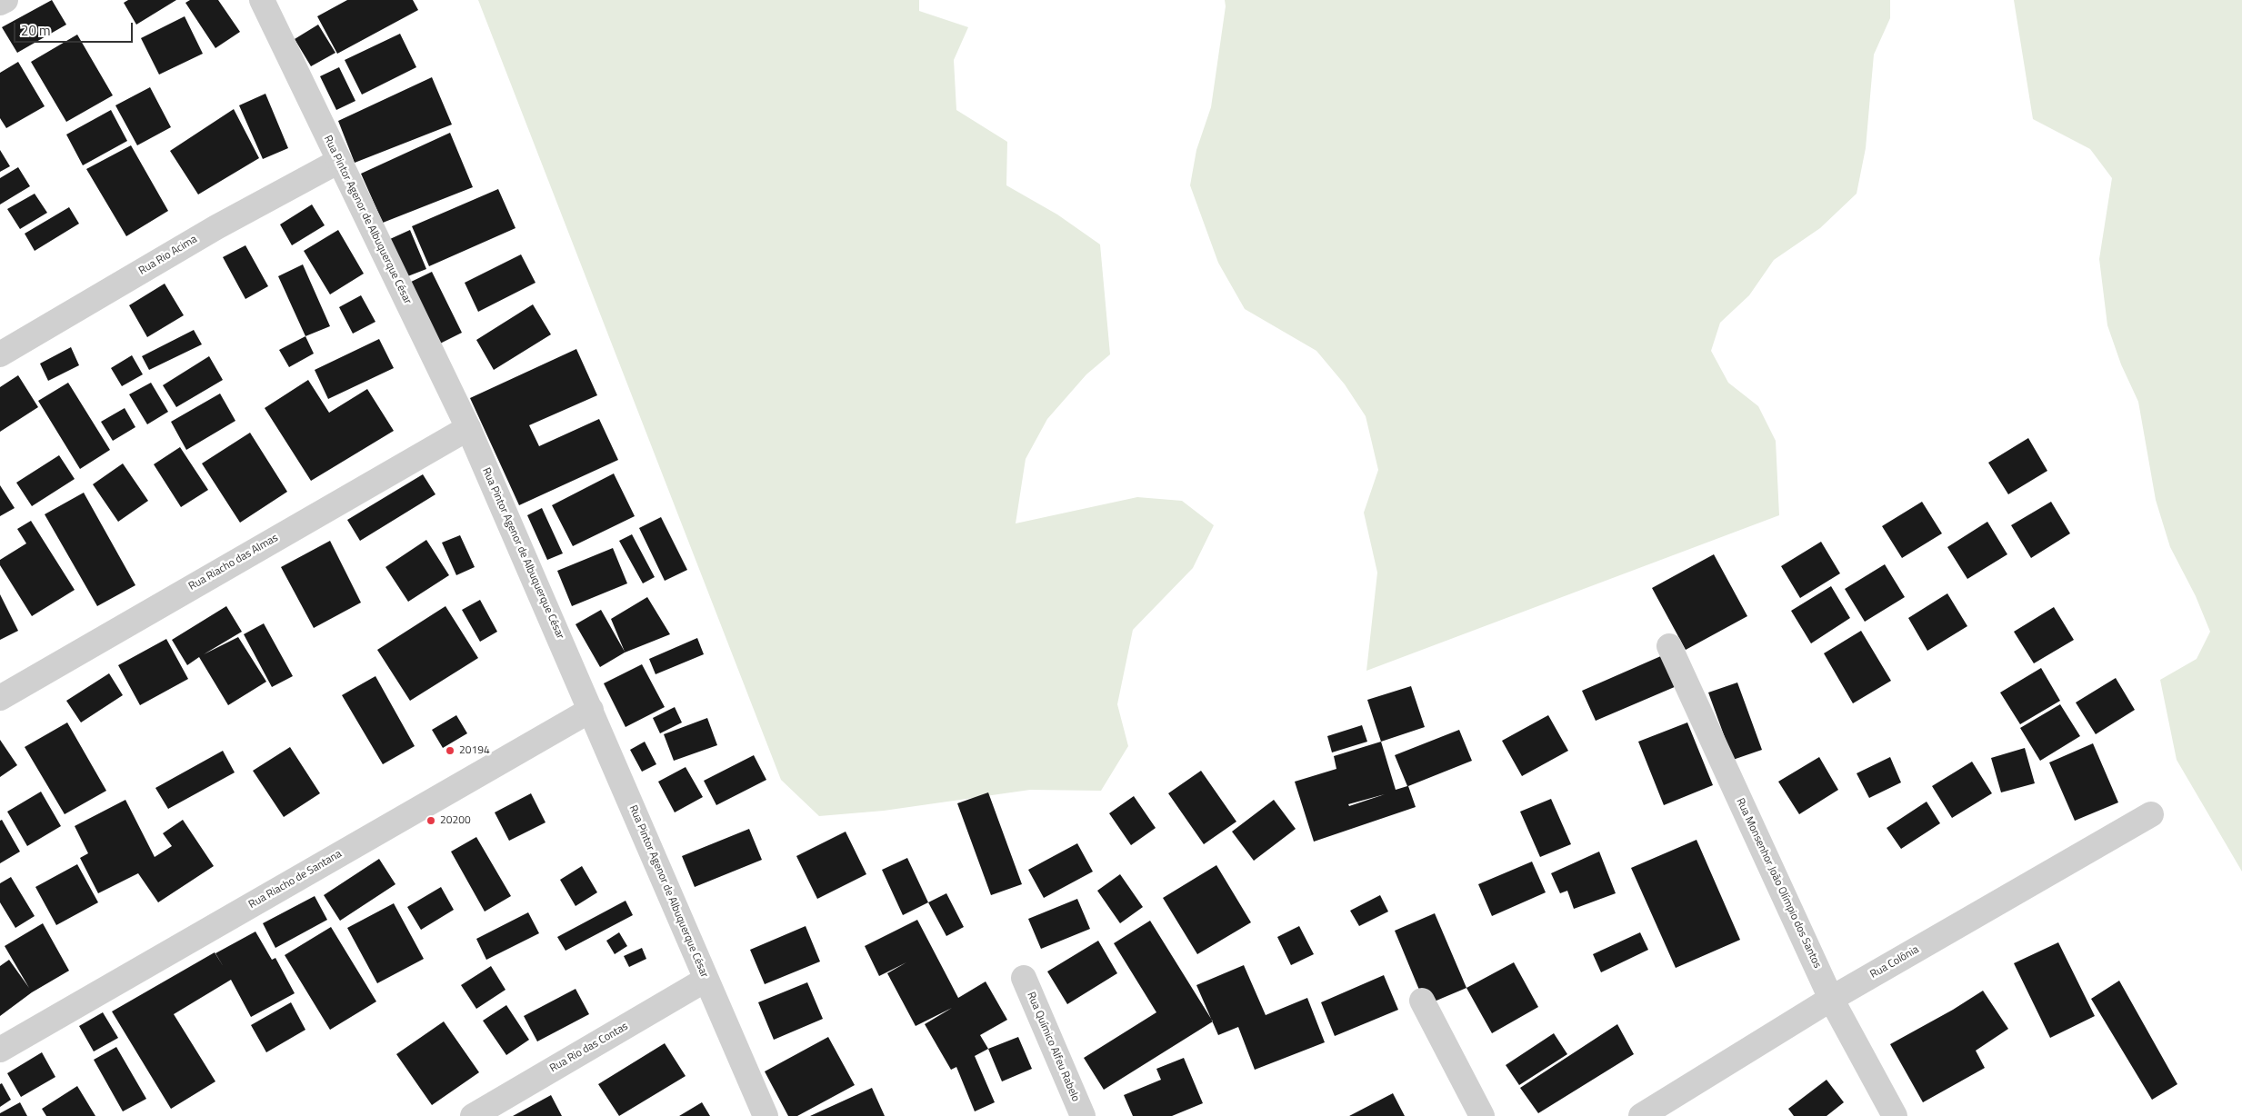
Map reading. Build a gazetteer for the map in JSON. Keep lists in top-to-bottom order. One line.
{"streets":{"street":["Rua Pintor Agenor de Albuquerque César","Rua Rio Acima","Rua Riacho das Almas","Rua Riacho de Santana","Rua Monsenhor João Olímpio dos Santos","Rua Colônia","Rua Químico Alfeu Rabelo","Rua Rio das Contas"]},"crossings":[["Rua Pintor Agenor de Albuquerque César","Rua Rio Acima"],["Rua Pintor Agenor de Albuquerque César","Rua Riacho das Almas"],["Rua Pintor Agenor de Albuquerque César","Rua Riacho de Santana"],["Rua Pintor Agenor de Albuquerque César","Rua Rio das Contas"],["Rua Monsenhor João Olímpio dos Santos","Rua Colônia"]],"places":["20194","20200"],"scale_bar":"20 m"}
